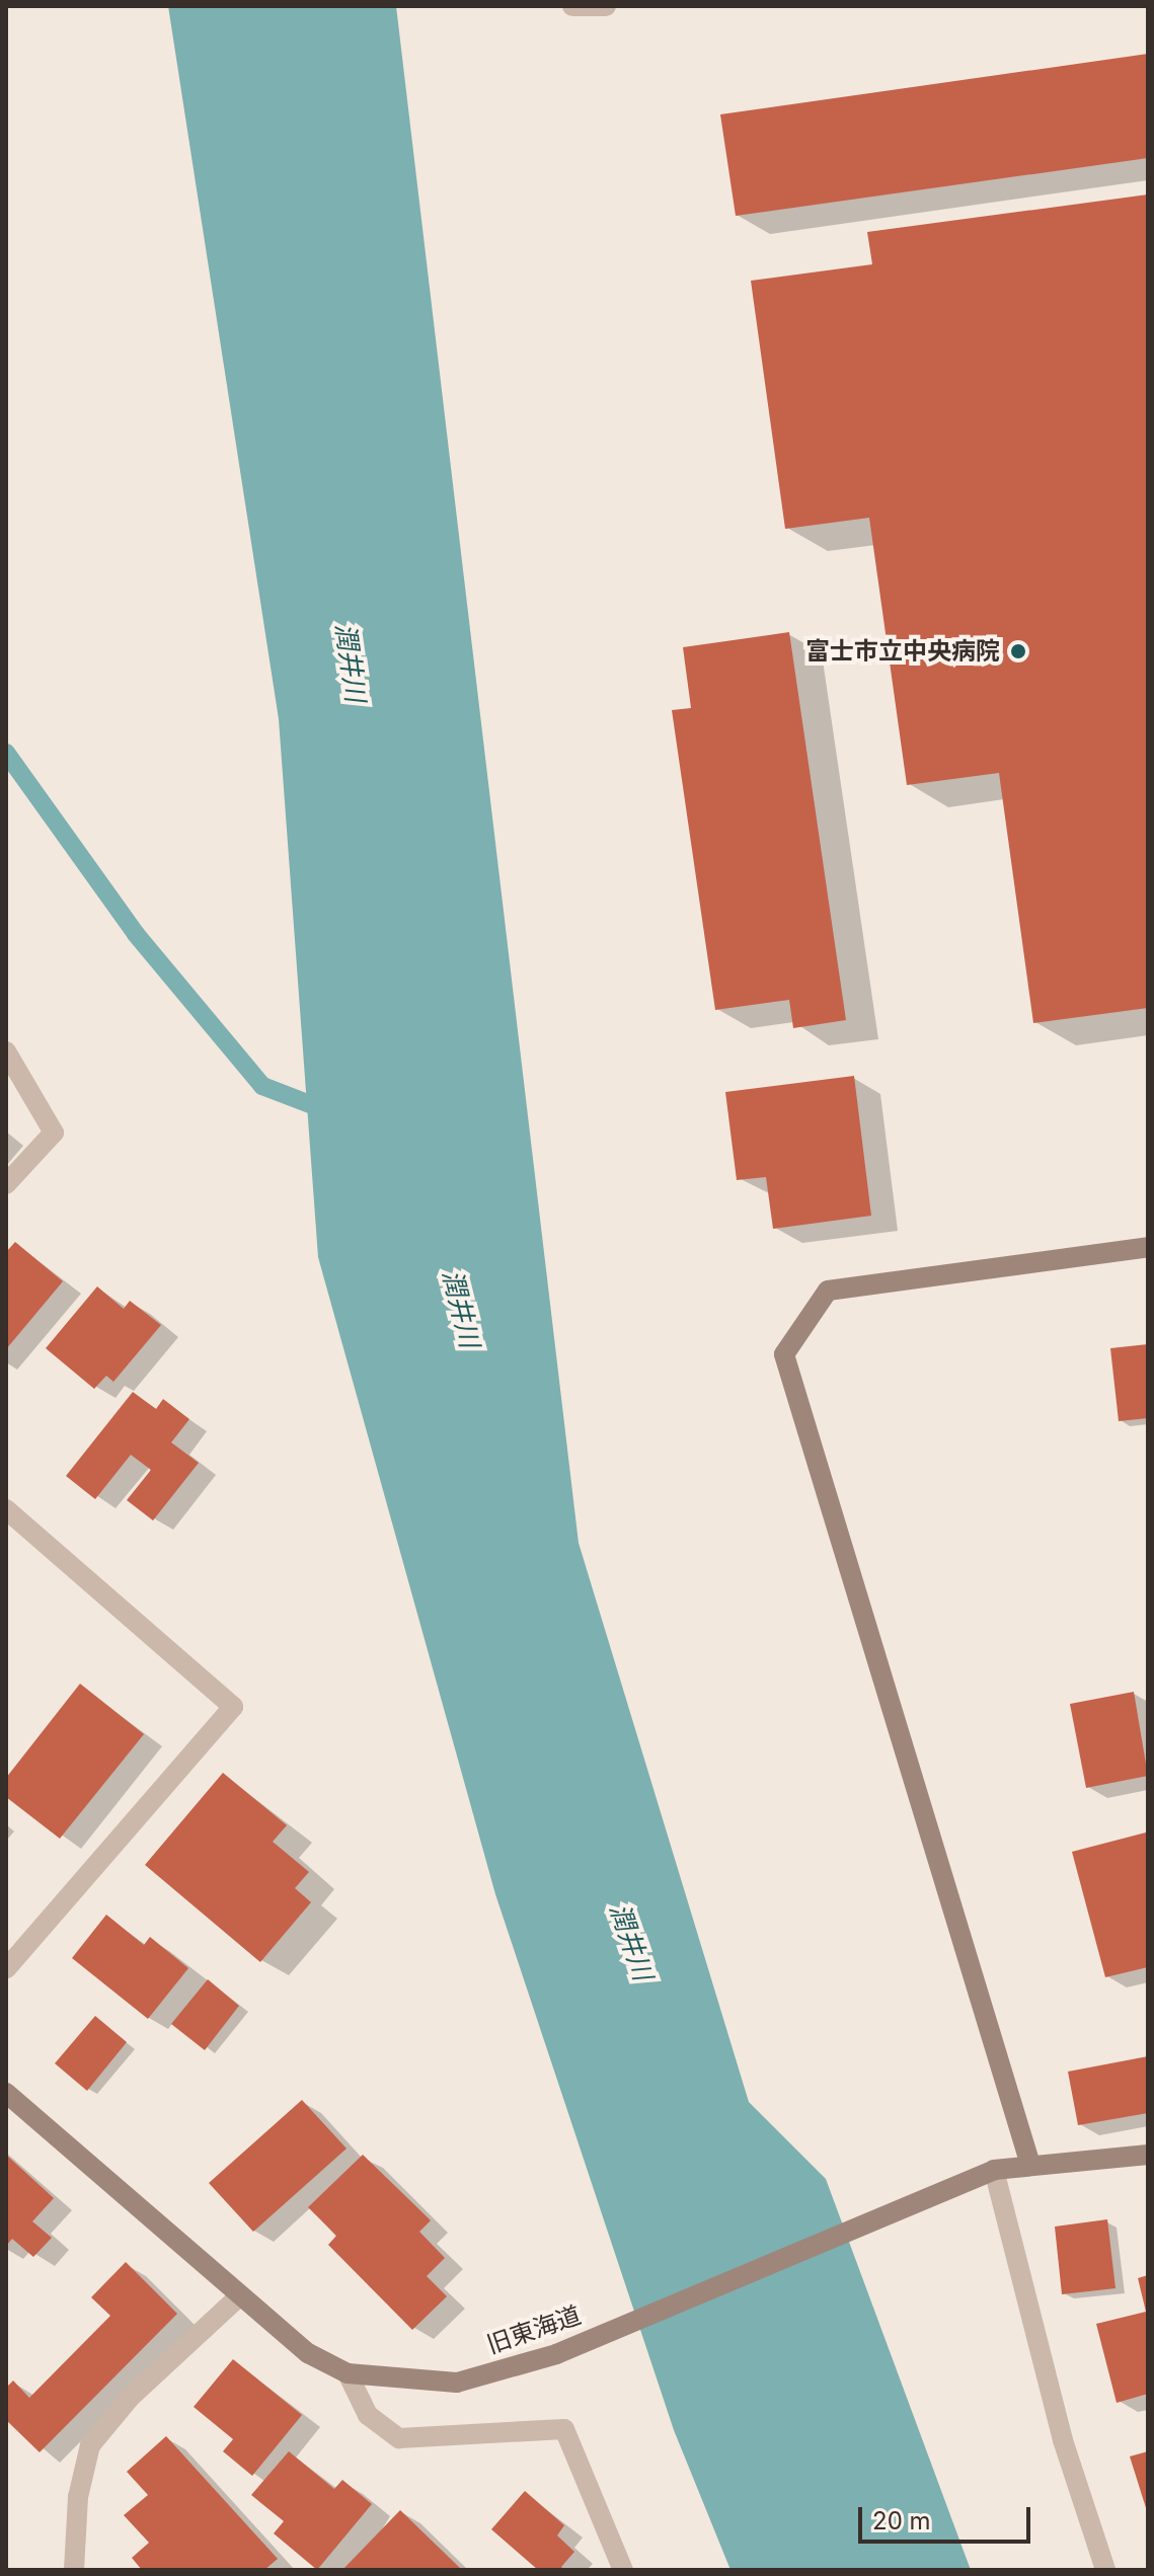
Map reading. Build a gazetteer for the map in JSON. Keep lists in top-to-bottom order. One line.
{"streets":{"street":["旧東海道"]},"water":["潤井川"],"places":["富士市立中央病院"],"scale_bar":"20 m"}
